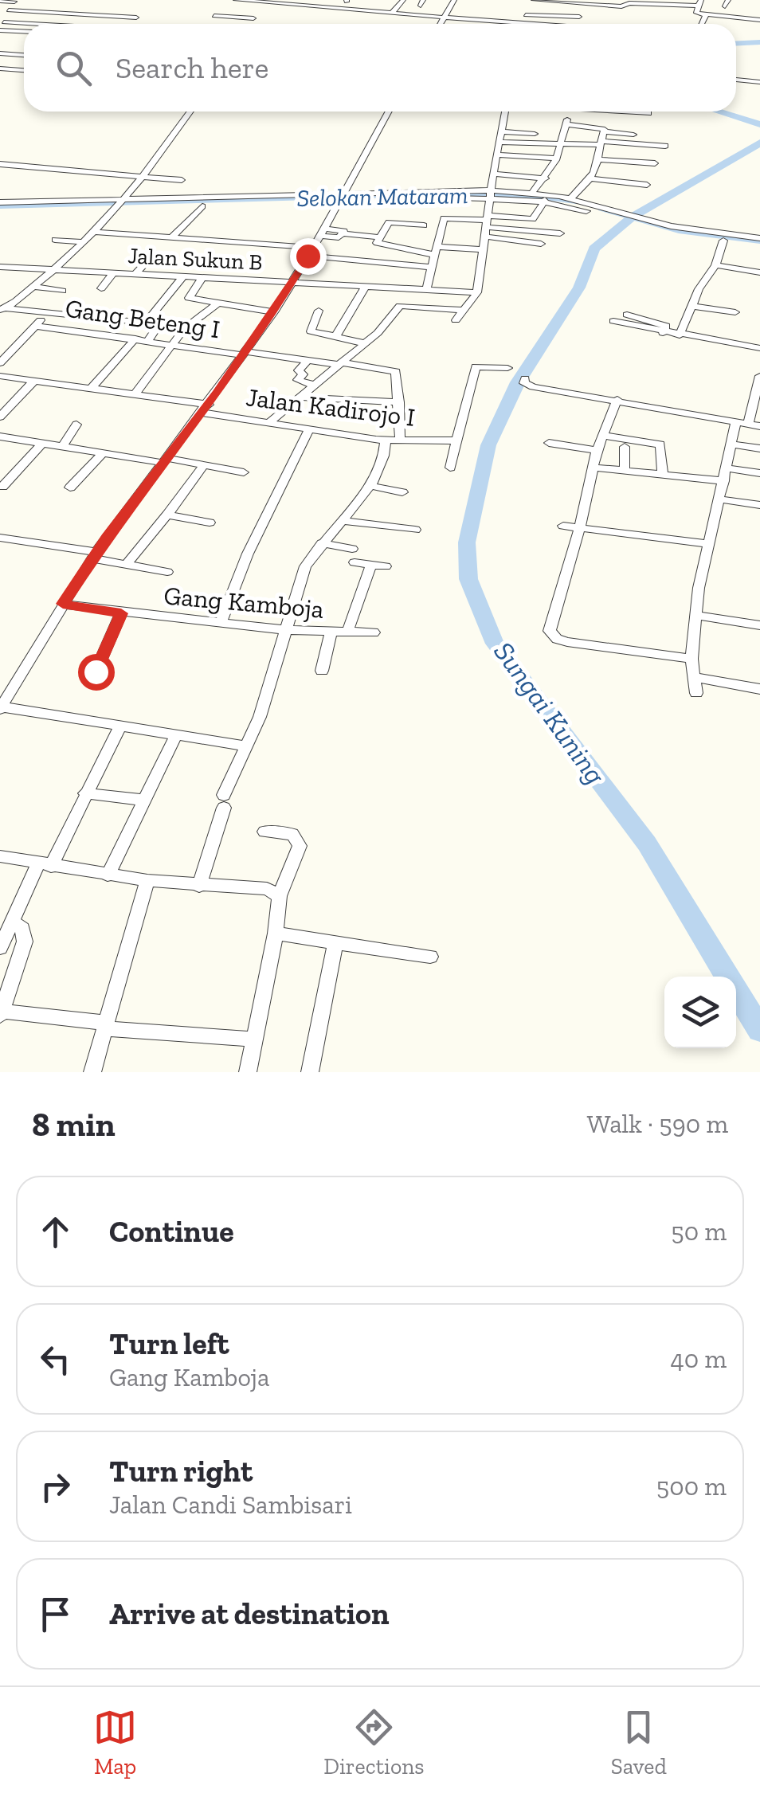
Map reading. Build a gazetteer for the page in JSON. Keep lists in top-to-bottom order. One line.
{"streets":{"street":["Jalan Sukun B","Gang Beteng I","Jalan Kadirojo I","Gang Kamboja"]},"water":["Selokan Mataram","Sungai Kuning"],"page":{"search":"Search here","heading":["8 min","Walk · 590 m"],"list":[["Continue","50 m"],["Turn left","Gang Kamboja","40 m"],["Turn right","Jalan Candi Sambisari","500 m"],"Arrive at destination"],"nav":["Map","Directions","Saved"]}}
